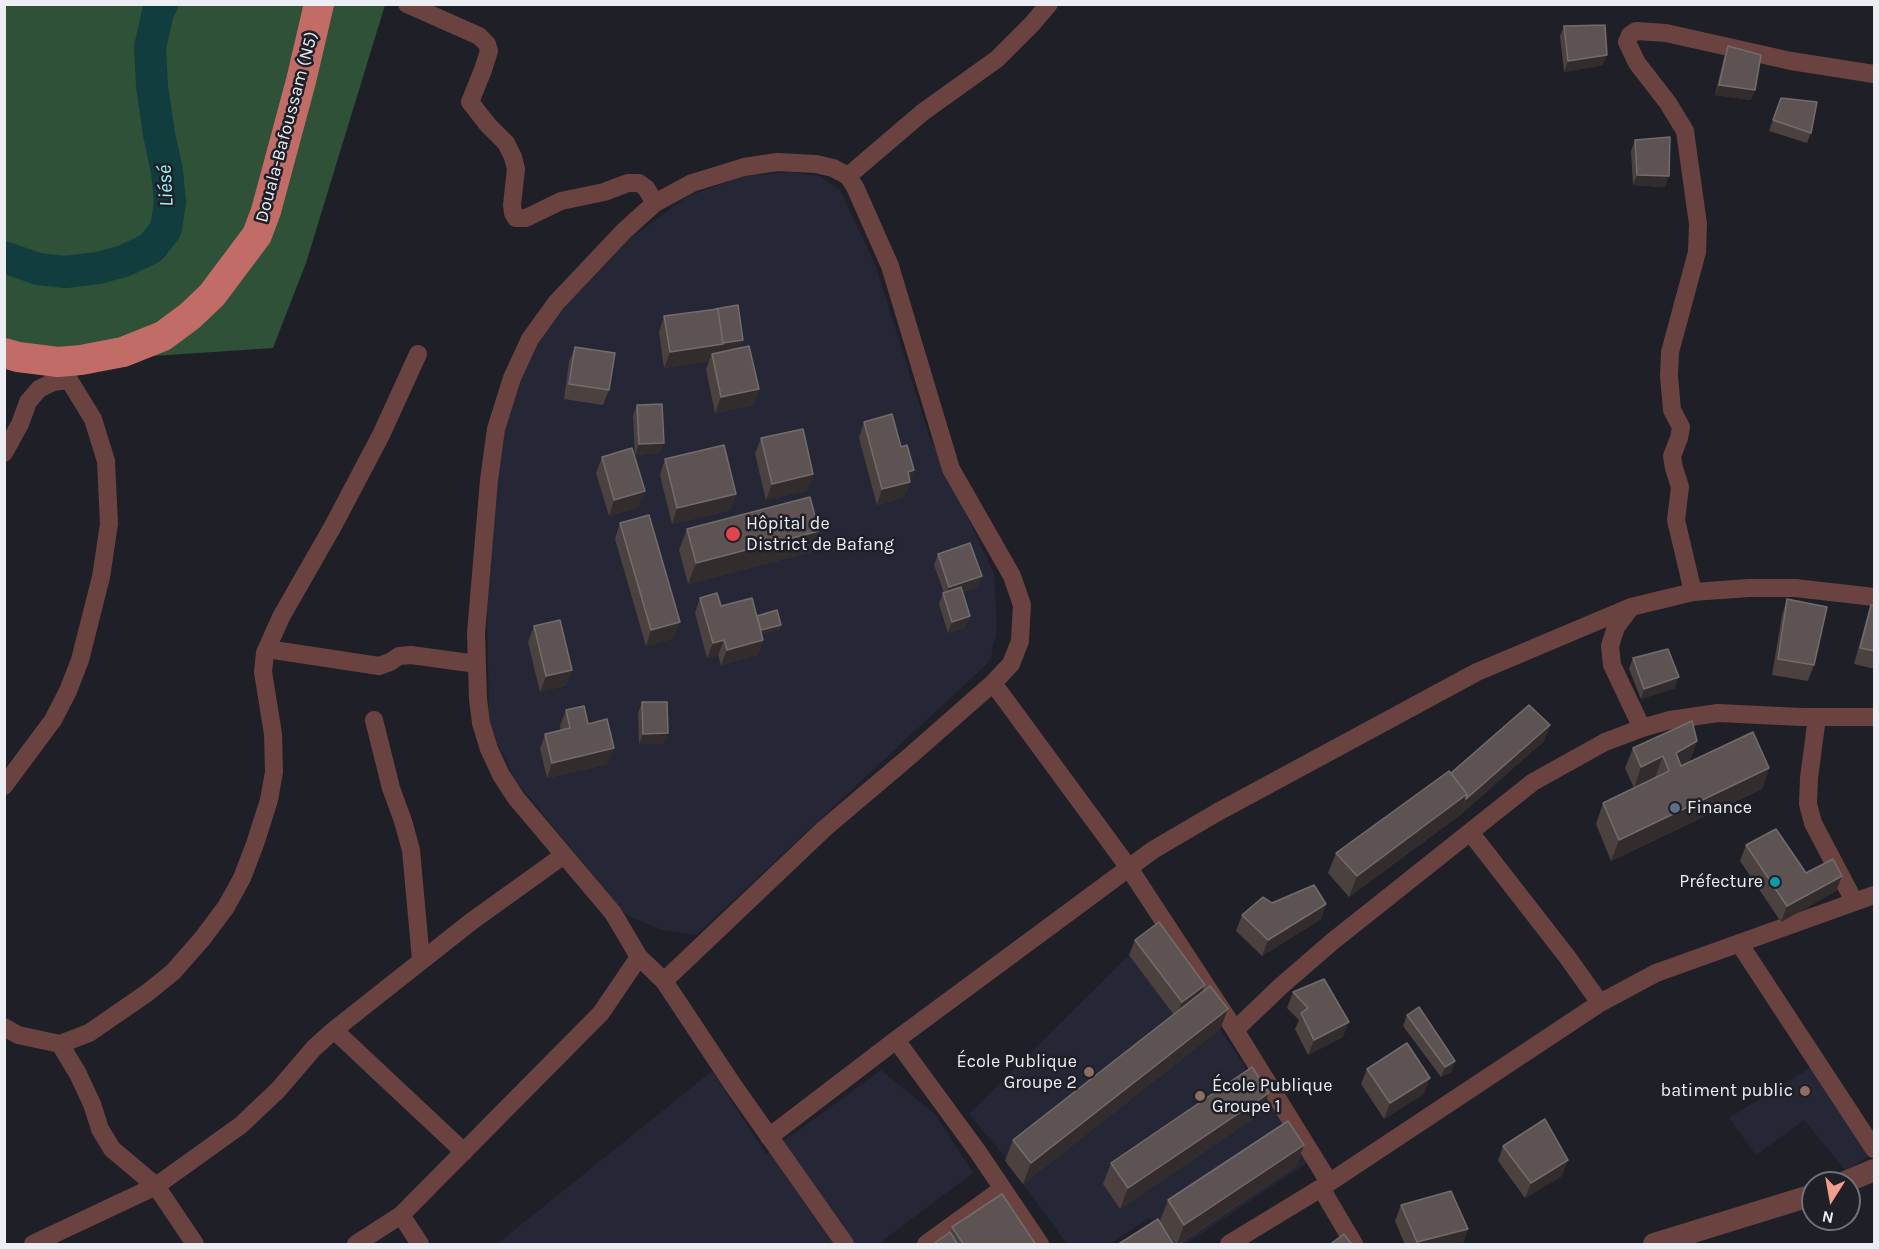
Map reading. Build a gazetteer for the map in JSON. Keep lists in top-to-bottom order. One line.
{"streets":{"highway":["Douala-Bafoussam (N5)"]},"water":["Liésé"],"places":["Hôpital de District de Bafang","Finance","Préfecture","École Publique Groupe 2","batiment public","École Publique Groupe 1"],"north":"bottom"}
